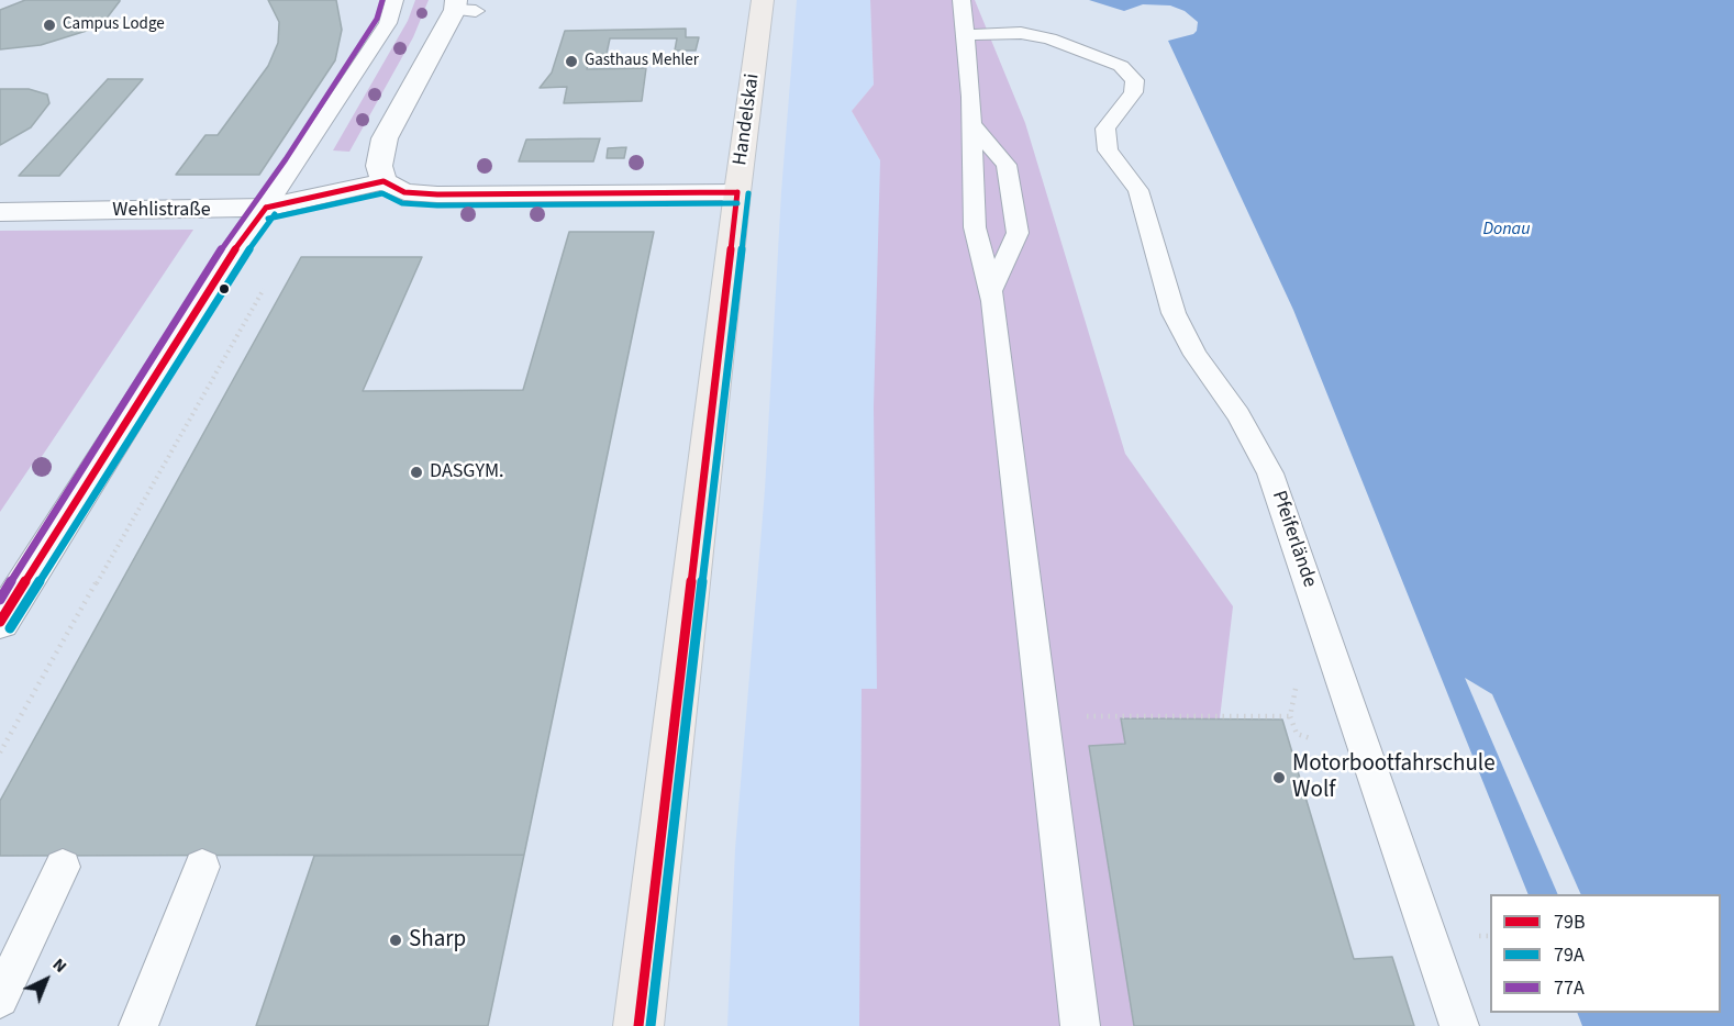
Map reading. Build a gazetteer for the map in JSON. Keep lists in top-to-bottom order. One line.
{"streets":{"main road":["Handelskai"],"street":["Wehlistraße"],"lane":["Pfeiferlände"]},"water":["Donau"],"places":["Campus Lodge","Gasthaus Mehler","DASGYM.","Motorbootfahrschule Wolf","Sharp"],"lines":["transit line 77A","transit line 79B","transit line 79A"],"legend":["79B","79A","77A"],"north":"top right"}
